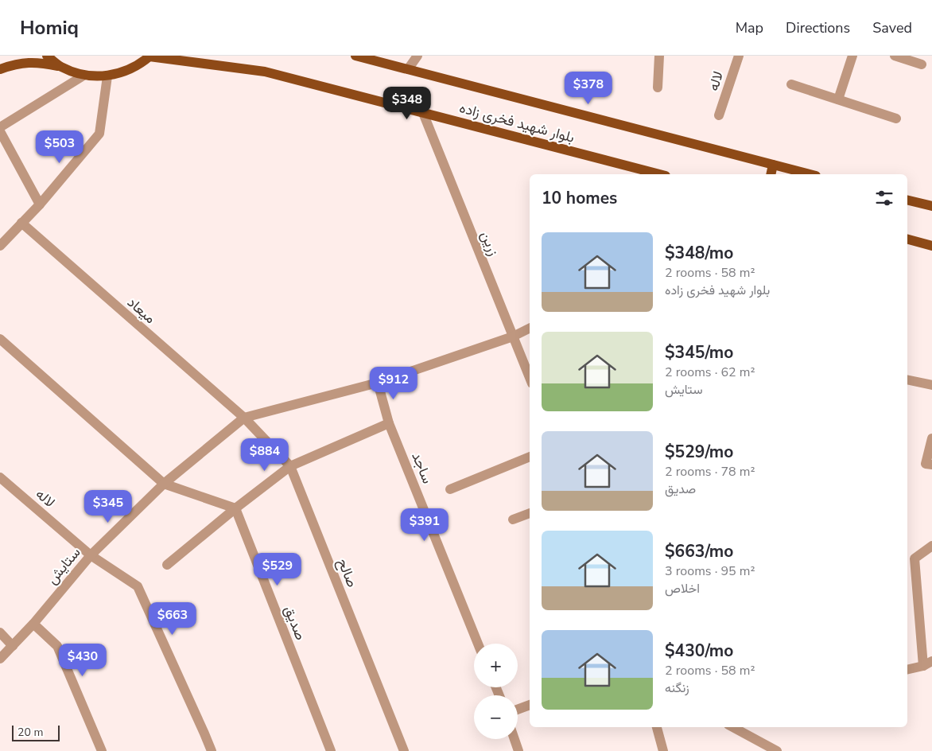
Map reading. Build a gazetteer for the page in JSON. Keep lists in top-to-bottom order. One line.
{"streets":{"main road":["بلوار شهید فخری زاده"],"street":["لاله","زرین","میعاد","ساجد","ستایش","صالح","صدیق"]},"crossings":[["لاله","ستایش"],["بلوار شهید فخری زاده","زرین"],["میعاد","ستایش"],["میعاد","صالح"],["ستایش","صالح"]],"scale_bar":"20 m","page":{"header":"Homiq","nav":["Map","Directions","Saved"],"price":["$378","$348","$503","$912","$884","$345","$391","$529","$663","$430"],"heading":"10 homes","list":[{"name":"$348/mo","note":"2 rooms · 58 m² · بلوار شهید فخری زاده"},{"name":"$345/mo","note":"2 rooms · 62 m² · ستایش"},{"name":"$529/mo","note":"2 rooms · 78 m² · صدیق"},{"name":"$663/mo","note":"3 rooms · 95 m² · اخلاص"},{"name":"$430/mo","note":"2 rooms · 58 m² · زنگنه"}],"map_buttons":["+","−"],"scale":"20 m"}}
